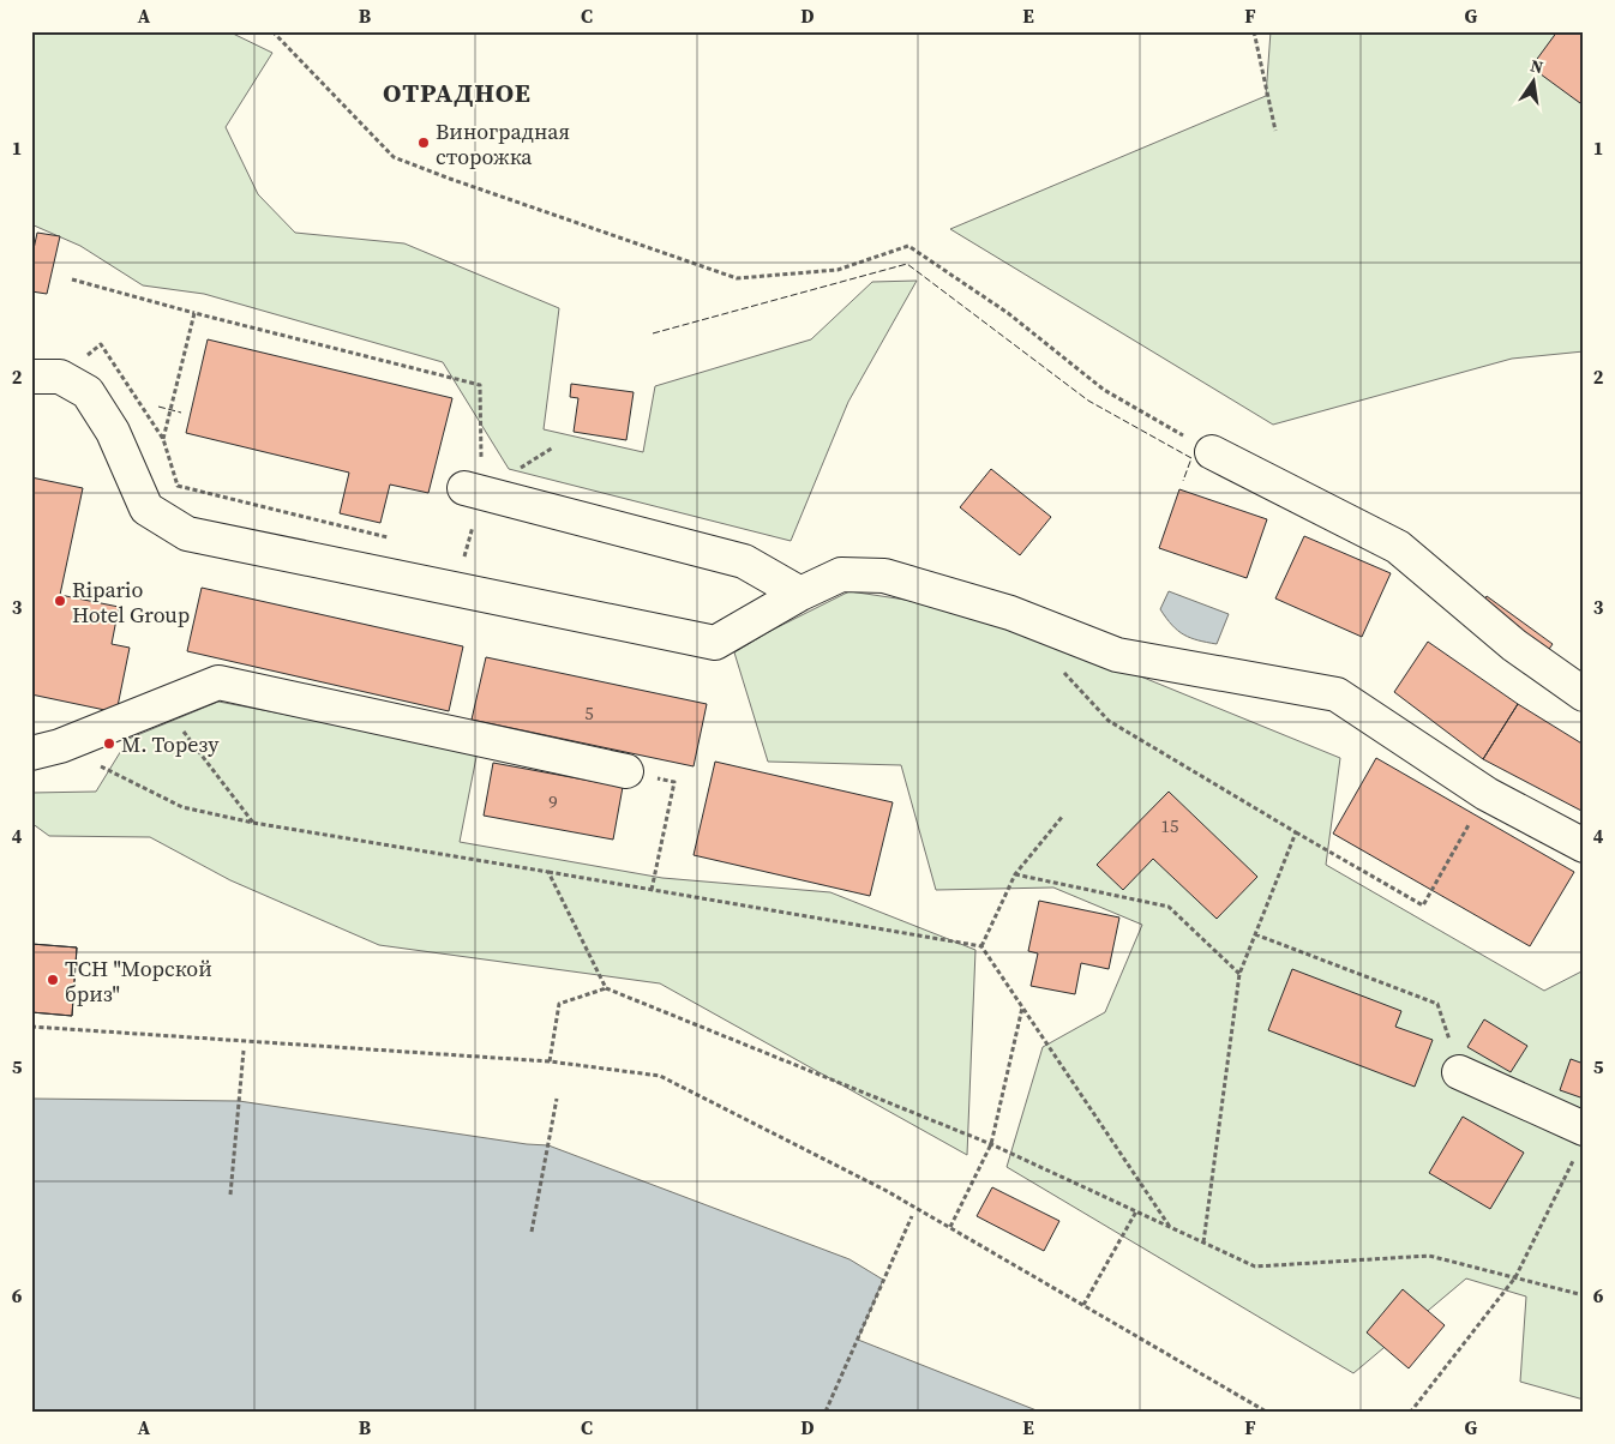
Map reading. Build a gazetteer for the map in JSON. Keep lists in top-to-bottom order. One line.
{"districts":["ОТРАДНОЕ"],"places":["Виноградная сторожка","Ripario Hotel Group","М. Торезу","ТСН \"Морской бриз\""],"house_numbers":["5","9","15"],"north":"top","grid":{"columns":["A","B","C","D","E","F","G"],"rows":["1","2","3","4","5","6"]}}
